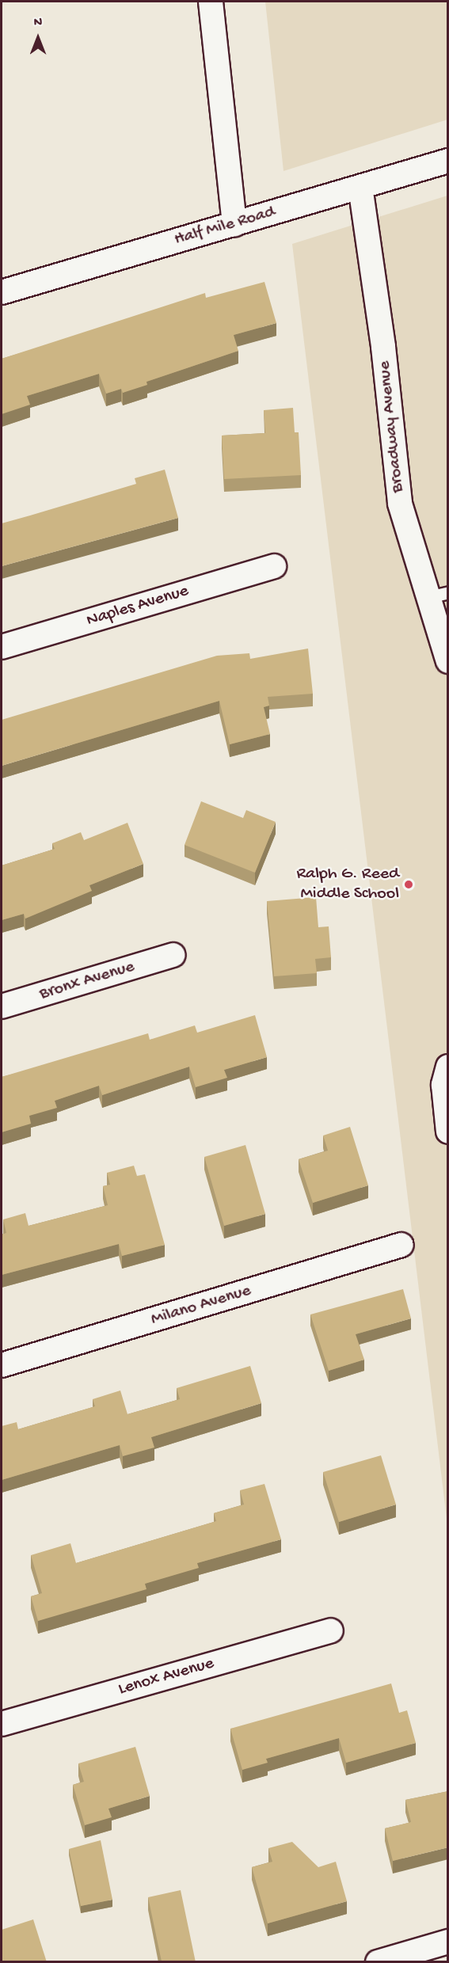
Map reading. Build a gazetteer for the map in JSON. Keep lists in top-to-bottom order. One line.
{"streets":{"street":["Half Mile Road","Broadway Avenue","Naples Avenue","Bronx Avenue","Milano Avenue","Lenox Avenue"]},"crossings":[["Half Mile Road","Broadway Avenue"]],"places":["Ralph G. Reed Middle School"],"north":"top"}
